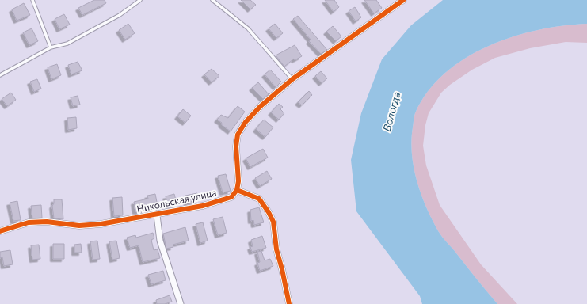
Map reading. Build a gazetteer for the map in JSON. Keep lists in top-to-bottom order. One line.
{"streets":{"street":["Никольская улица"]},"water":["Вологда"]}
